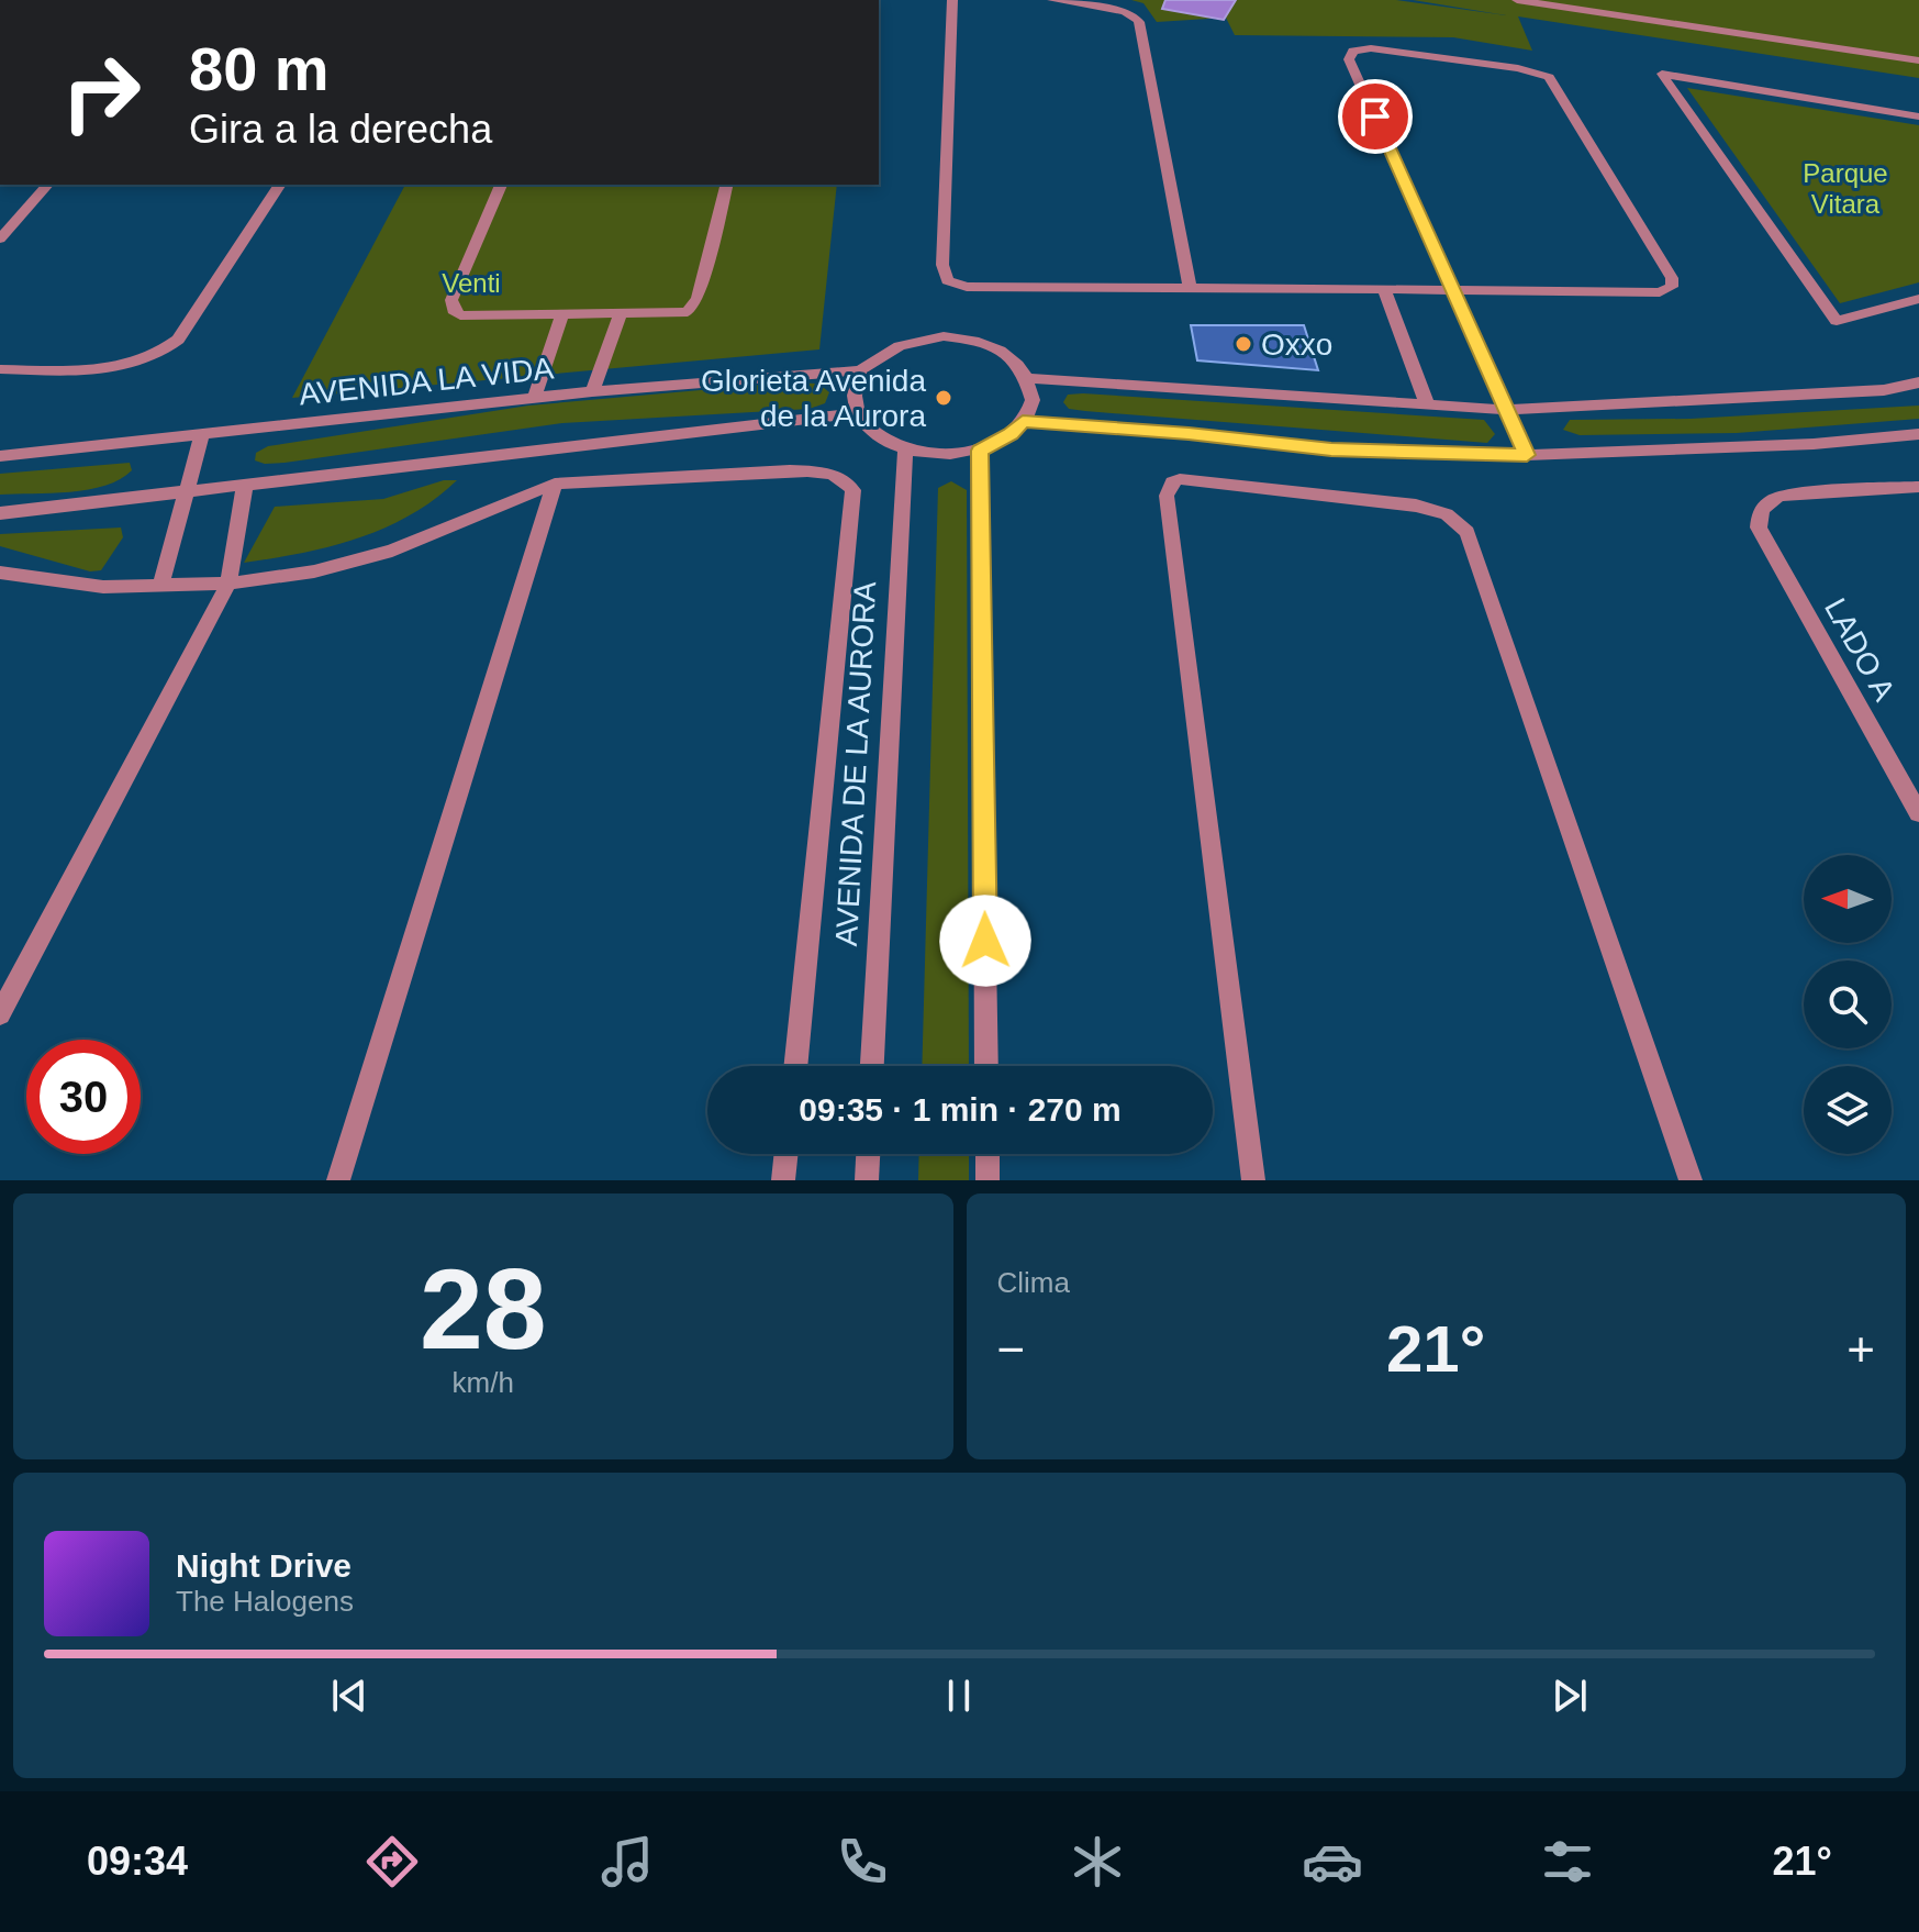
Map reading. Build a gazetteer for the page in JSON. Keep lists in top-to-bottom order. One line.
{"streets":{"street":["AVENIDA LA VIDA","LADO A","AVENIDA DE LA AURORA"]},"crossings":[["AVENIDA LA VIDA","AVENIDA DE LA AURORA"]],"parks":["Parque Vitara","Venti"],"places":["Oxxo","Glorieta Avenida de la Aurora"],"north":"left","page":{"turn":["80 m","Gira a la derecha"],"limit":"30","trip":"09:35 · 1 min · 270 m","tile":[["28","km/h"],"Clima"],"heat":["−","21°","+"],"song":["Night Drive","The Halogens"],"tabs":["09:34","21°"]}}
